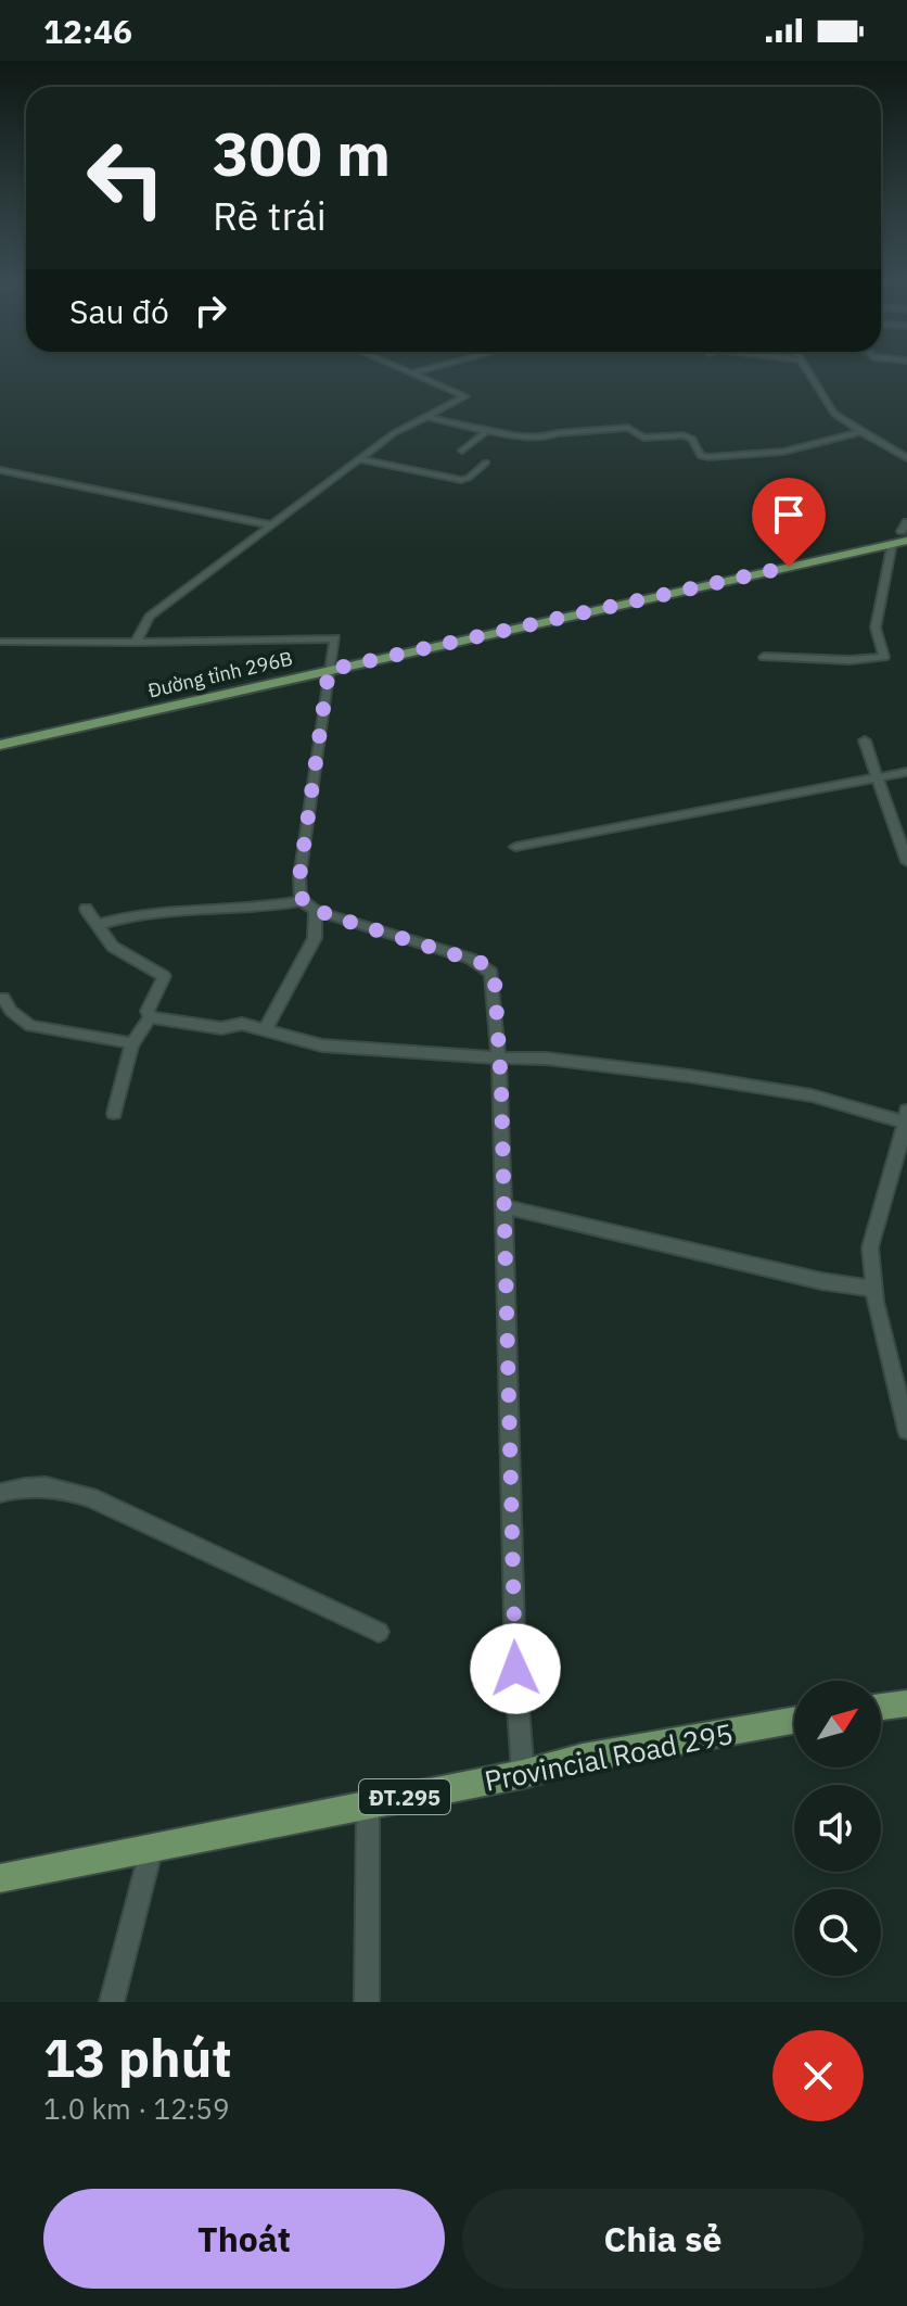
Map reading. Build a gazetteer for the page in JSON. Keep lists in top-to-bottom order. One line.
{"streets":{"main road":["Đường tỉnh 296B","Provincial Road 295","ĐT.295"]},"north":"top right","page":{"status":"12:46","turn":["300 m","Rẽ trái"],"then":"Sau đó","heading":["13 phút","1.0 km · 12:59"],"buttons":["Thoát","Chia sẻ"]}}
